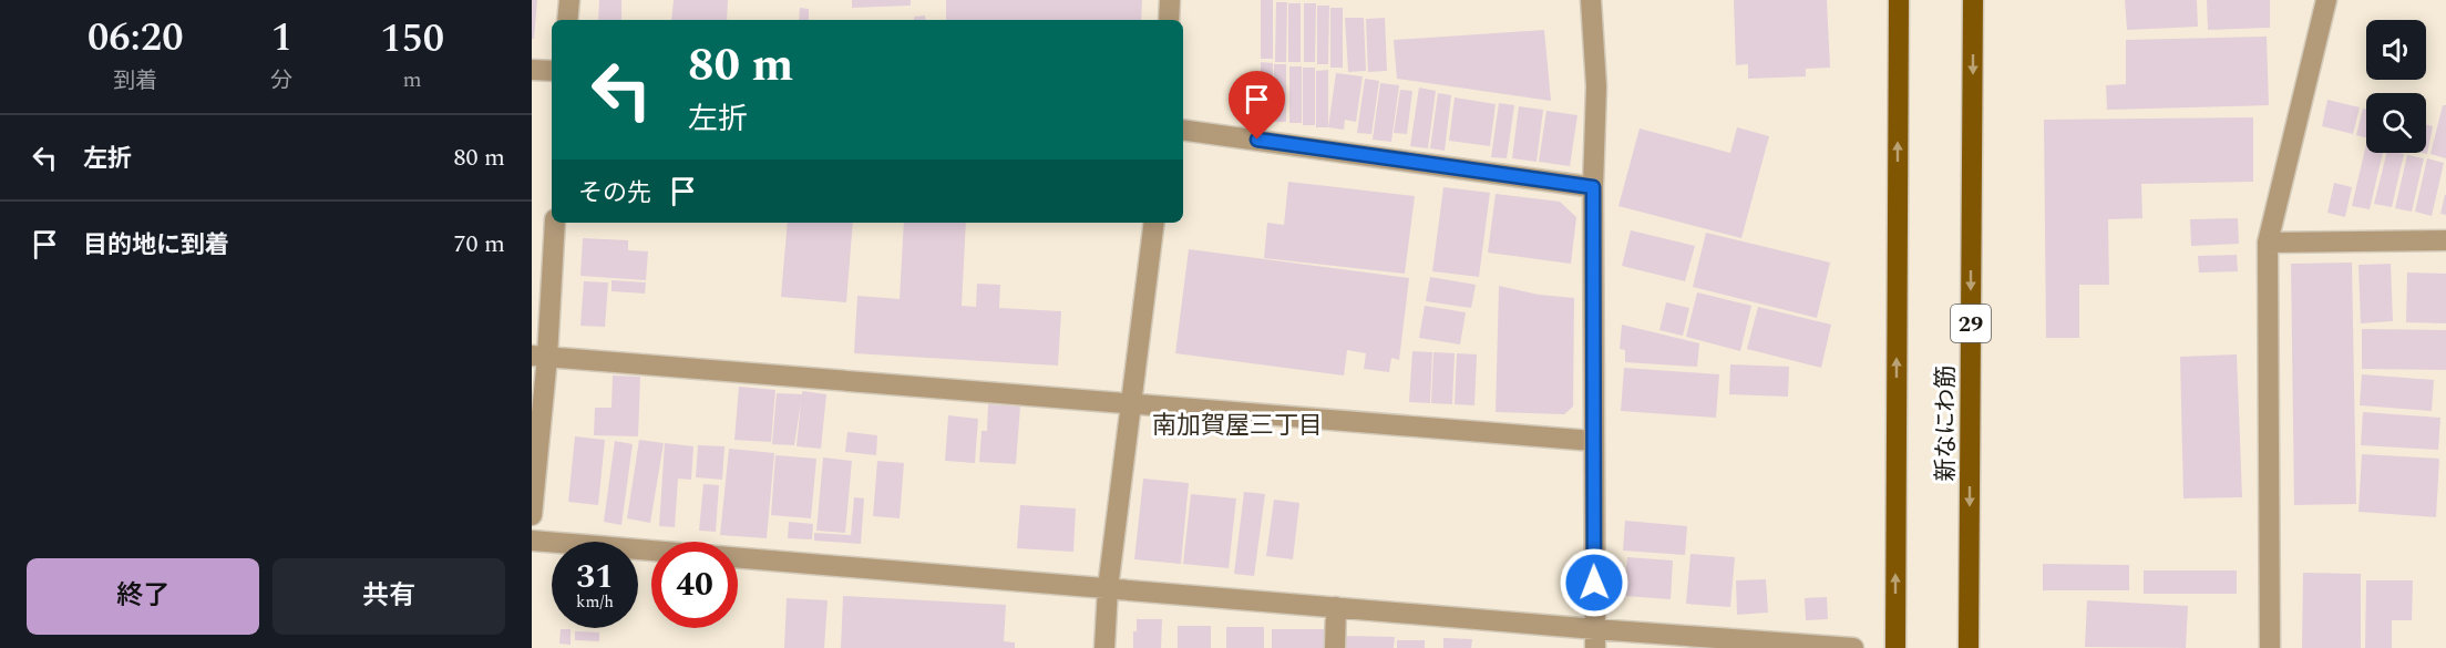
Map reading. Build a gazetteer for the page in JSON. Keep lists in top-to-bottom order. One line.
{"streets":{"main road":["29","新なにわ筋"]},"districts":["南加賀屋三丁目"],"page":{"eta":["06:20","到着","1","分","150","m"],"turn":["80 m","左折"],"list":[{"name":"左折","value":"80 m"},{"name":"目的地に到着","value":"70 m"}],"then":"その先","speed":"31 km/h","limit":"40","buttons":["終了","共有"]}}
